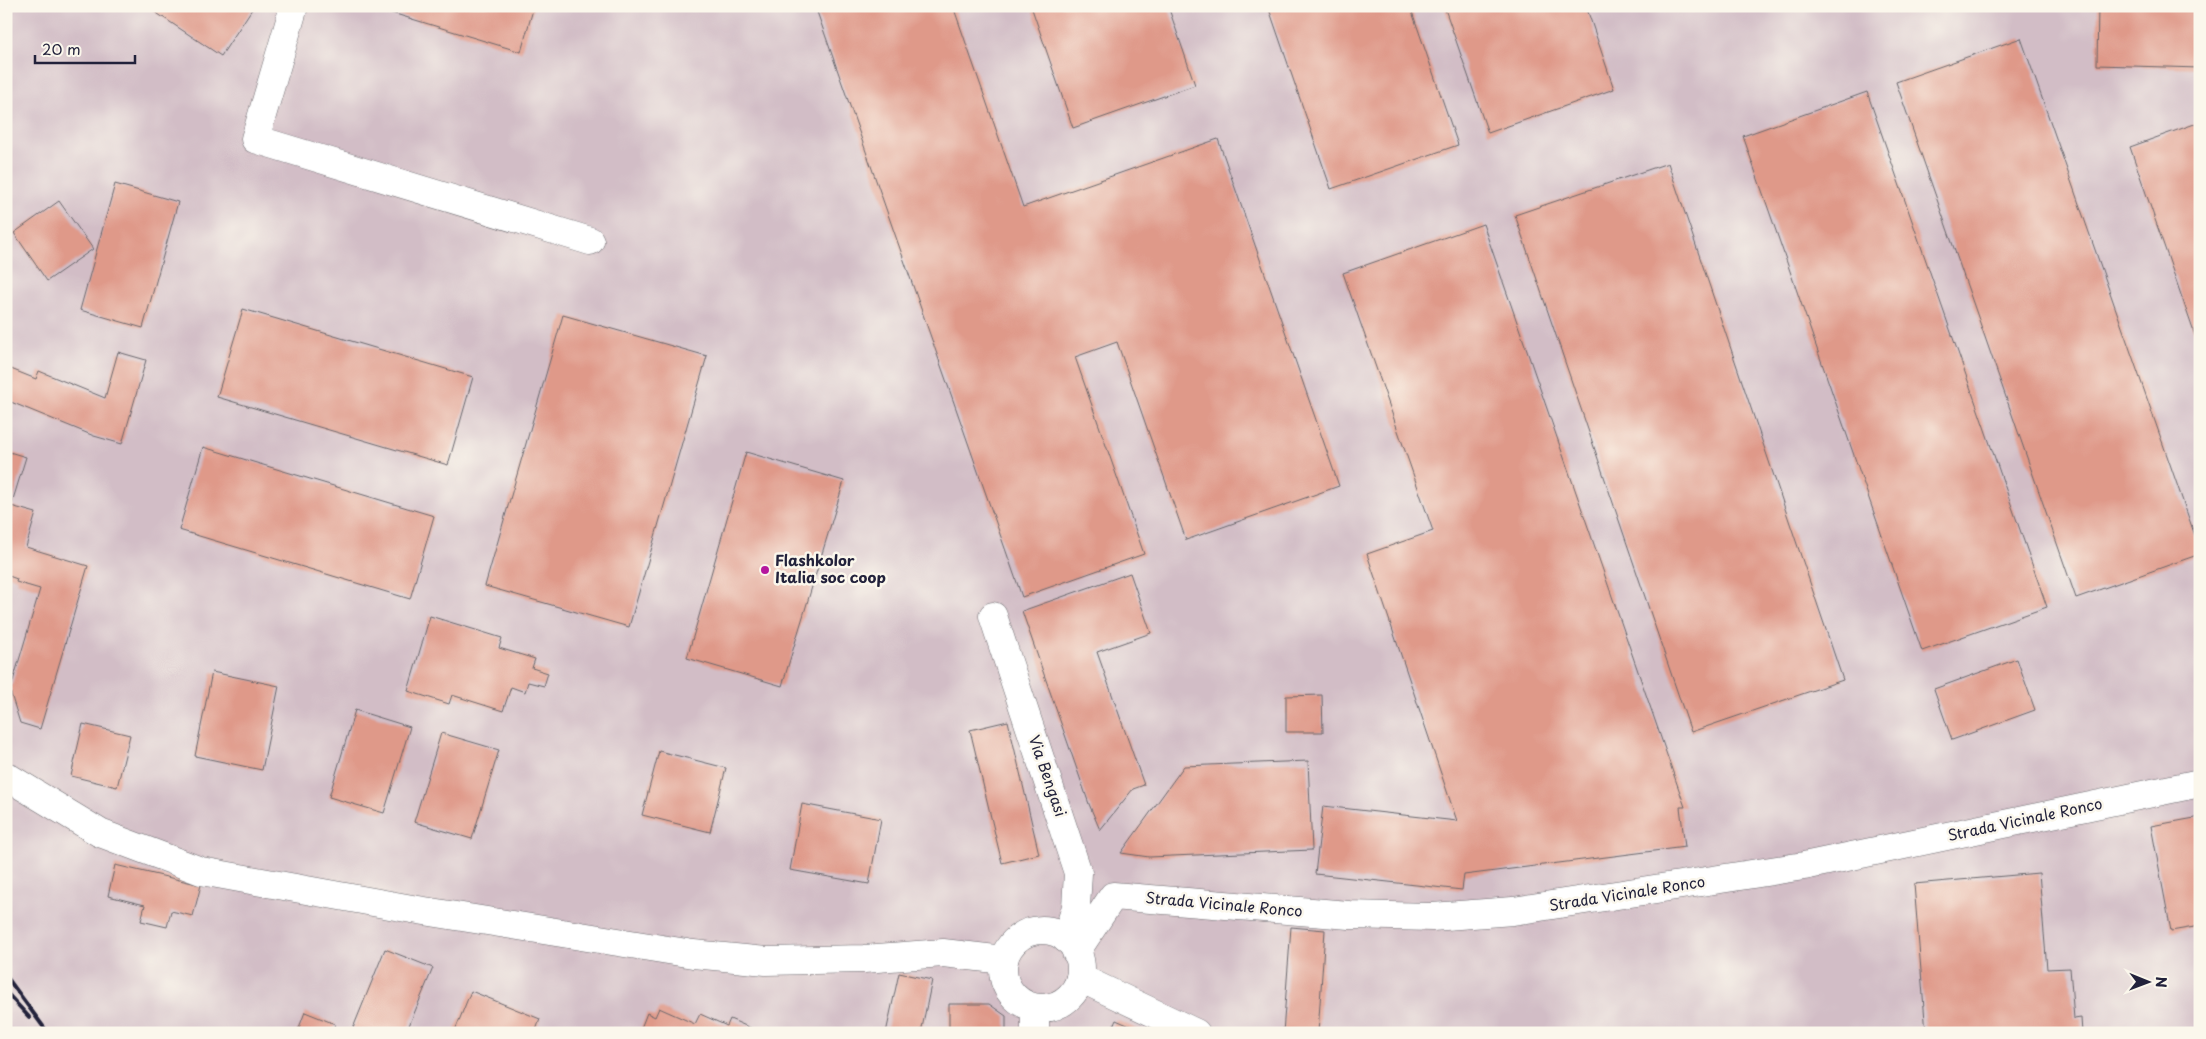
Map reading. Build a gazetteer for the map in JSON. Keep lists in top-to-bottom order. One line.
{"streets":{"street":["Via Bengasi","Strada Vicinale Ronco"]},"crossings":[["Via Bengasi","Strada Vicinale Ronco"]],"places":["Flashkolor Italia soc coop"],"scale_bar":"20 m","north":"right"}
